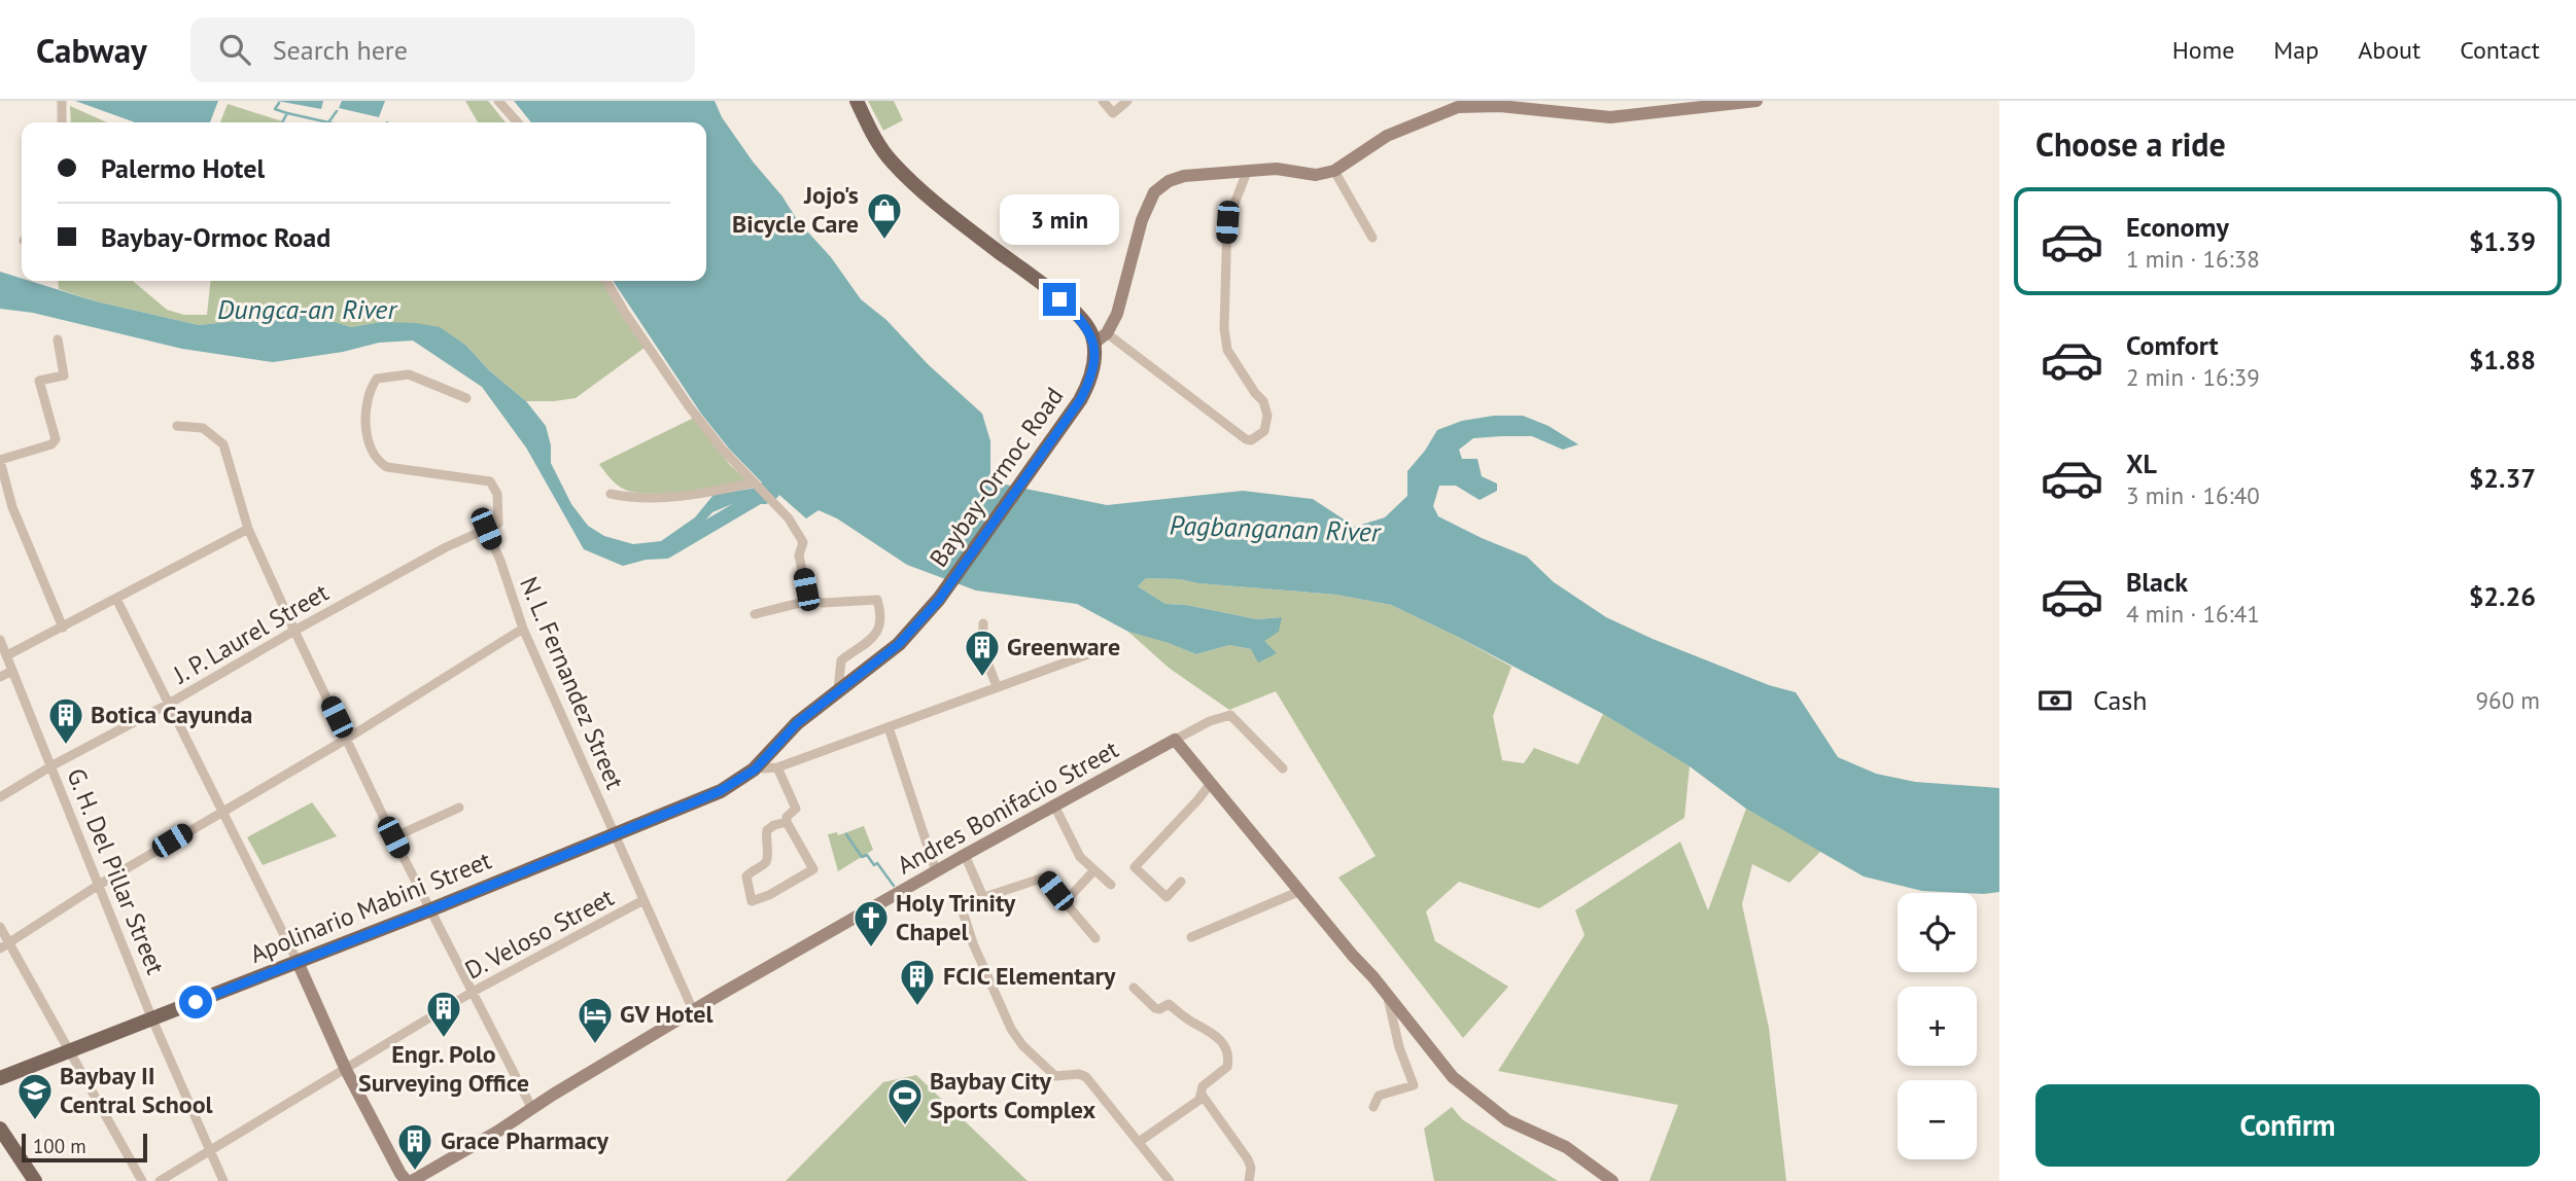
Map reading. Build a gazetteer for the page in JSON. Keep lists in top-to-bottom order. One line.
{"streets":{"main road":["Baybay-Ormoc Road","Apolinario Mabini Street"],"street":["J. P. Laurel Street","N. L. Fernandez Street","Andres Bonifacio Street","G. H. Del Pillar Street","D. Veloso Street"]},"crossings":[["Baybay-Ormoc Road","Apolinario Mabini Street"],["J. P. Laurel Street","N. L. Fernandez Street"],["J. P. Laurel Street","G. H. Del Pillar Street"],["N. L. Fernandez Street","Andres Bonifacio Street"],["N. L. Fernandez Street","Apolinario Mabini Street"],["N. L. Fernandez Street","D. Veloso Street"],["G. H. Del Pillar Street","Apolinario Mabini Street"],["G. H. Del Pillar Street","D. Veloso Street"]],"water":["Dungca-an River","Pagbanganan River"],"places":{"shop":["Jojo's Bicycle Care"],"building":["Greenware","Botica Cayunda","FCIC Elementary","Engr. Polo Surveying Office","Grace Pharmacy"],"church":["Holy Trinity Chapel"],"hotel":["GV Hotel"],"school or university":["Baybay II Central School"],"sports":["Baybay City Sports Complex"]},"scale_bar":"100 m","page":{"header":"Cabway","search":"Search here","nav":["Home","Map","About","Contact"],"heading":"Choose a ride","banner":["Palermo Hotel","Baybay-Ormoc Road"],"list":[{"name":"Economy","note":"1 min · 16:38","value":"$1.39"},{"name":"Comfort","note":"2 min · 16:39","value":"$1.88"},{"name":"XL","note":"3 min · 16:40","value":"$2.37"},{"name":"Black","note":"4 min · 16:41","value":"$2.26"}],"bubble":"3 min","pay":["Cash","960 m"],"map_buttons":["+","−"],"buttons":"Confirm","scale":"100 m"}}
